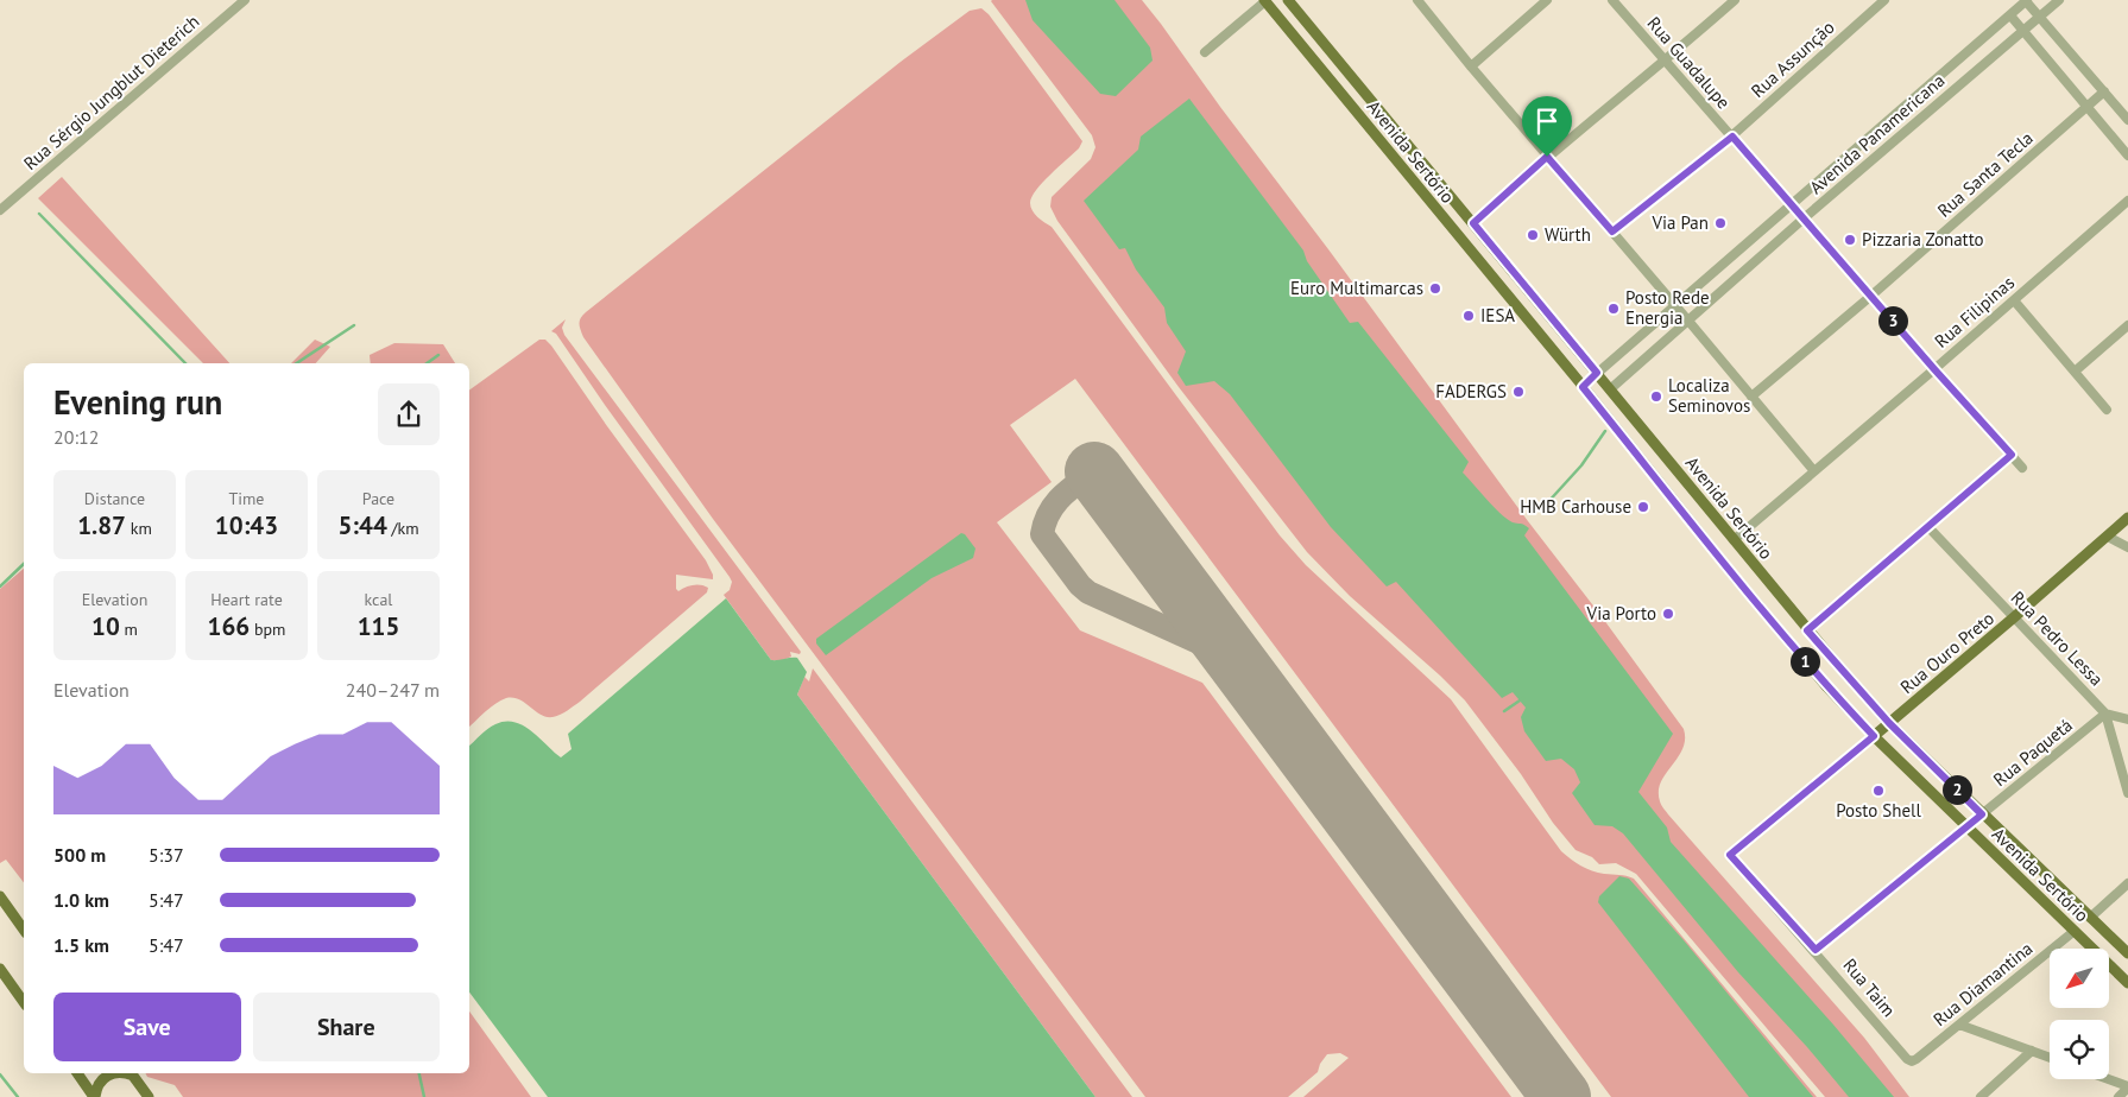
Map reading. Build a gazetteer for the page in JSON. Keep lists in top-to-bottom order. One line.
{"streets":{"main road":["Avenida Sertório","Rua Ouro Preto"],"street":["Rua Assunção","Rua Guadalupe","Rua Sérgio Jungblut Dieterich","Avenida Panamericana","Rua Santa Tecla","Rua Filipinas","Rua Pedro Lessa","Rua Paquetá","Rua Diamantina","Rua Taim"]},"crossings":[["Rua Assunção","Rua Guadalupe"],["Rua Guadalupe","Avenida Panamericana"],["Rua Guadalupe","Rua Santa Tecla"],["Rua Guadalupe","Rua Filipinas"],["Avenida Panamericana","Avenida Sertório"],["Avenida Sertório","Rua Filipinas"],["Avenida Sertório","Rua Ouro Preto"],["Avenida Sertório","Rua Paquetá"],["Avenida Sertório","Rua Diamantina"],["Rua Pedro Lessa","Rua Ouro Preto"],["Rua Pedro Lessa","Rua Paquetá"],["Rua Ouro Preto","Rua Taim"],["Rua Paquetá","Rua Taim"],["Rua Diamantina","Rua Taim"]],"places":["Via Pan","Würth","Pizzaria Zonatto","Euro Multimarcas","Posto Rede Energia","IESA","FADERGS","Localiza Seminovos","HMB Carhouse","Via Porto","Posto Shell"],"north":"bottom left","page":{"pins":["3","1","2"],"heading":["Evening run","20:12"],"stats":[["Distance","1.87 km"],["Time","10:43"],["Pace","5:44 /km"],["Elevation","10 m"],["Heart rate","166 bpm"],["kcal","115"]],"chart":["Elevation","240–247 m"],"list":[{"name":"500 m","note":"5:37"},{"name":"1.0 km","note":"5:47"},{"name":"1.5 km","note":"5:47"}],"buttons":["Save","Share"]}}
